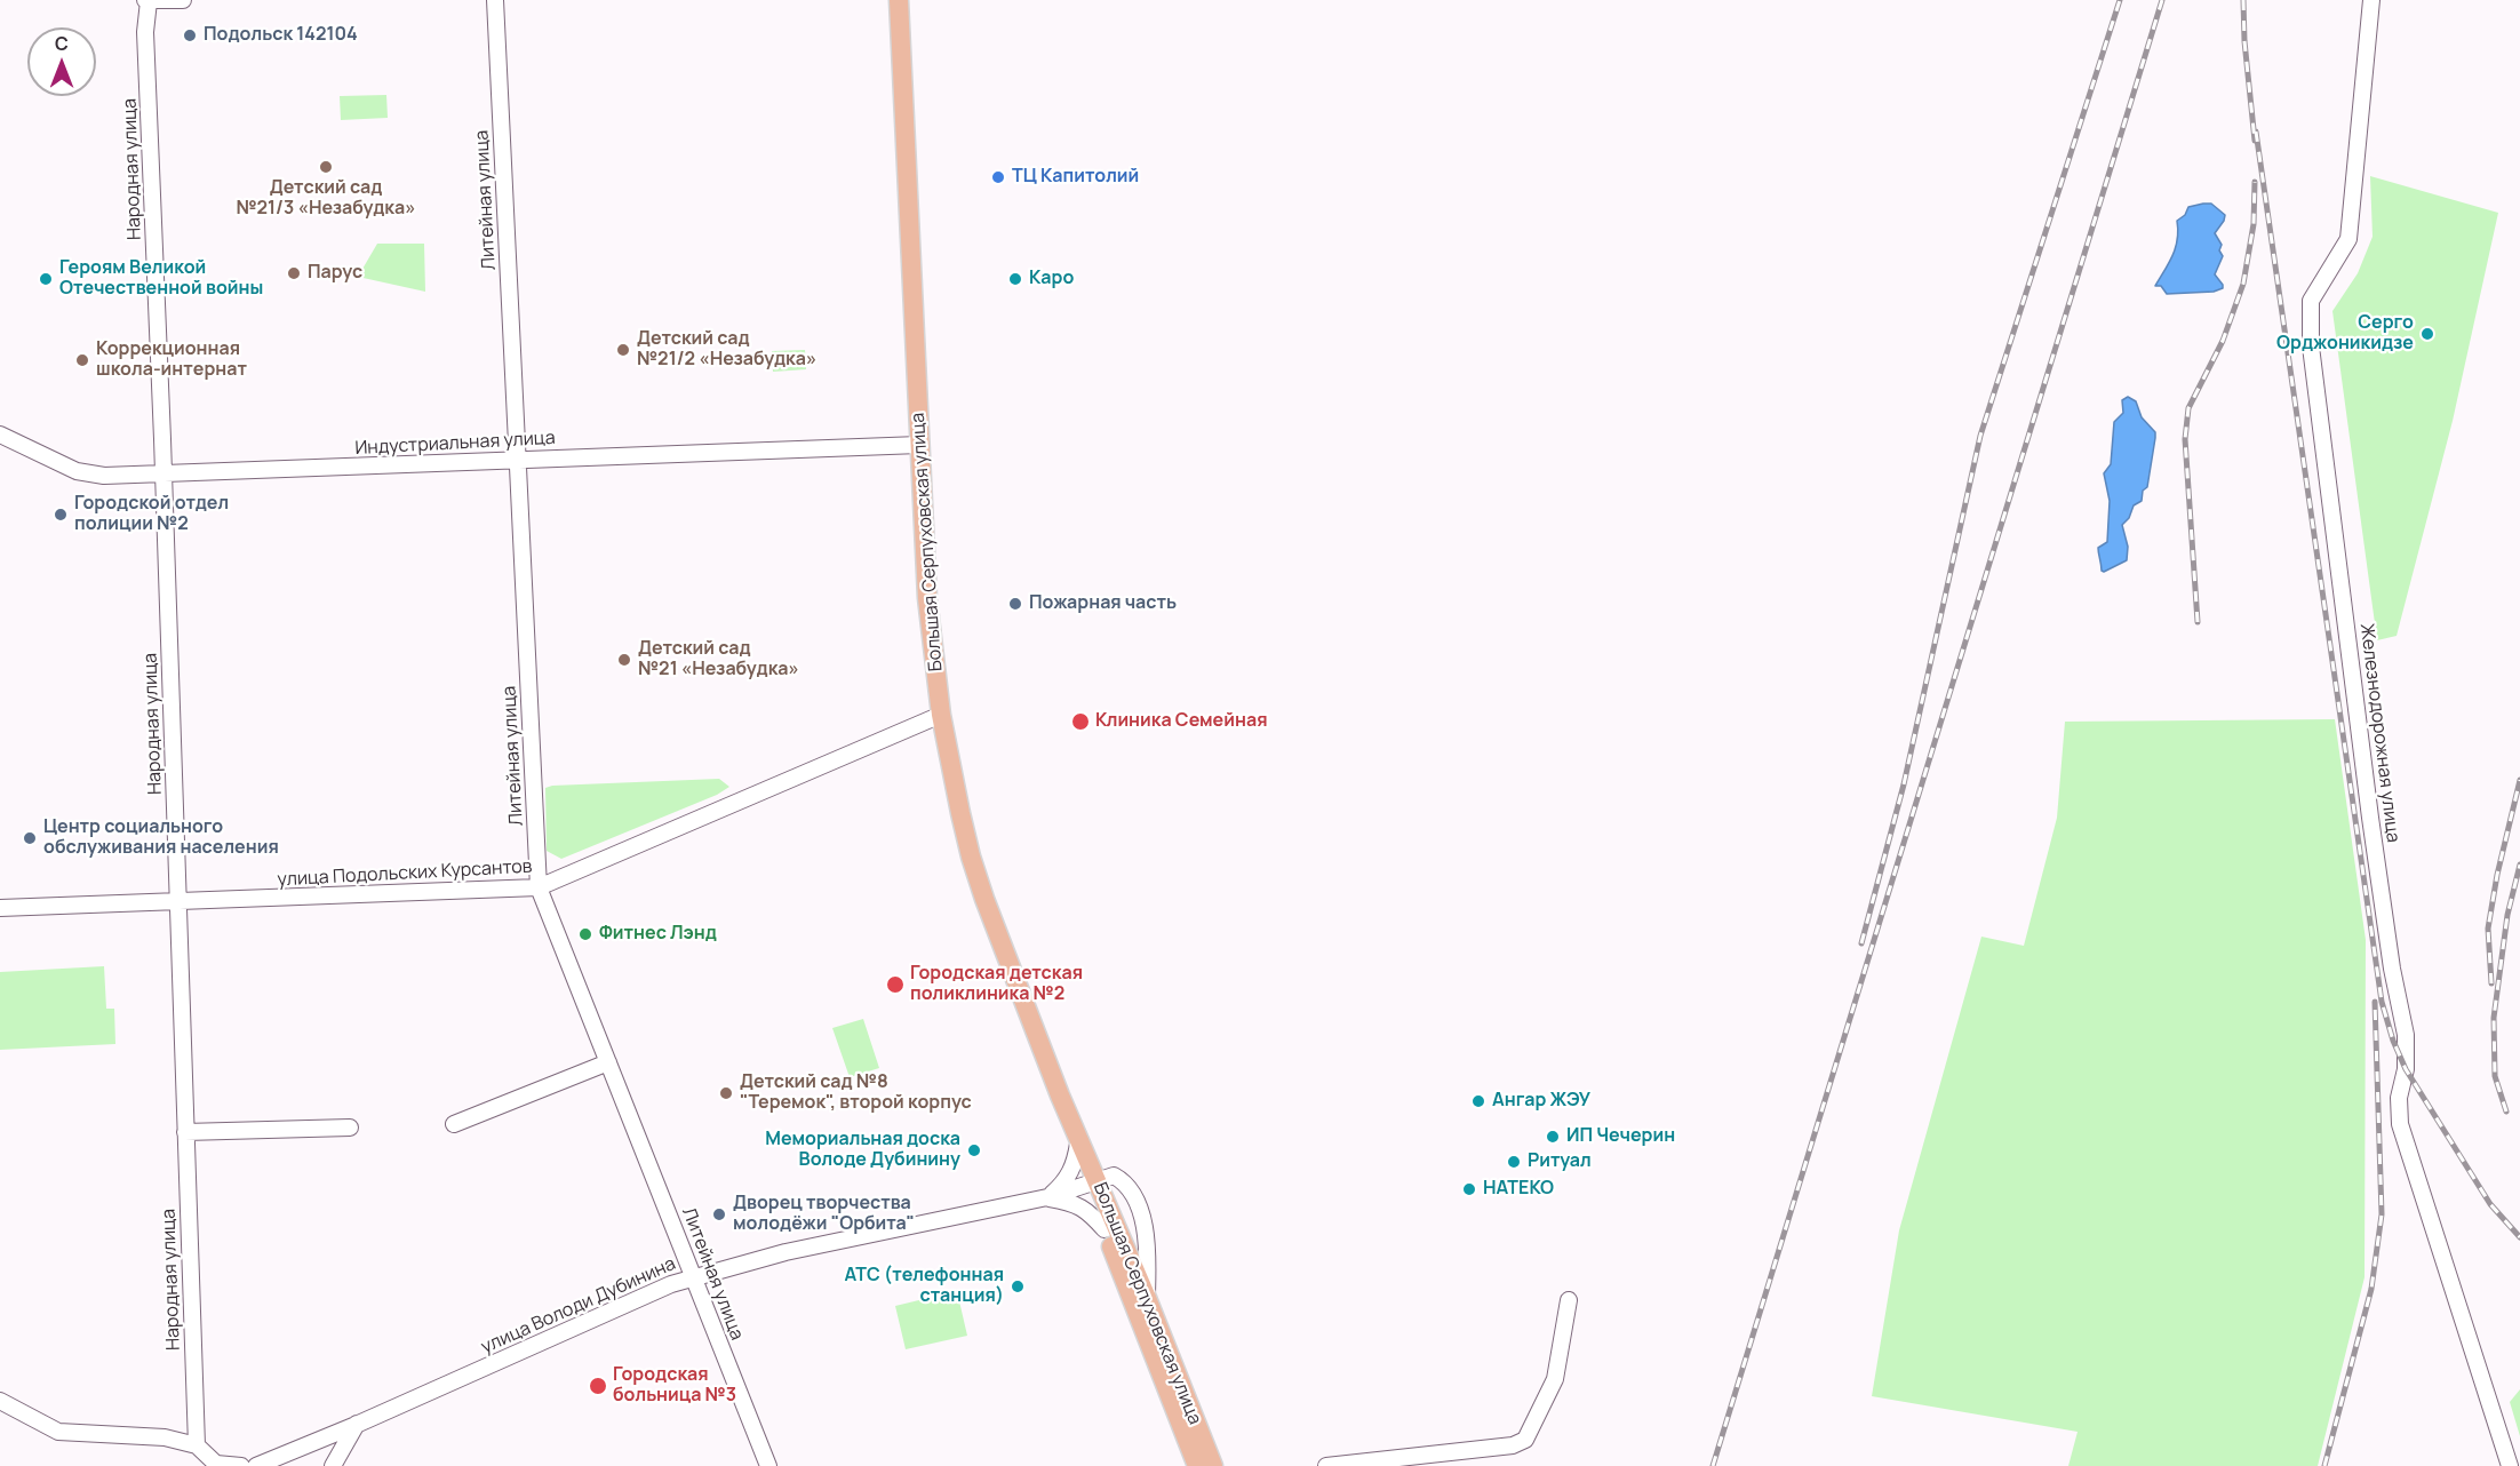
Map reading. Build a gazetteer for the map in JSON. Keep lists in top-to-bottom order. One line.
{"streets":{"main road":["Большая Серпуховская улица"],"street":["Народная улица","Литейная улица","Индустриальная улица","Железнодорожная улица","улица Подольских Курсантов","улица Володи Дубинина"]},"crossings":[["Народная улица","Индустриальная улица"],["Народная улица","улица Подольских Курсантов"],["Литейная улица","Индустриальная улица"],["Литейная улица","улица Подольских Курсантов"],["Литейная улица","улица Володи Дубинина"],["Индустриальная улица","Большая Серпуховская улица"],["Большая Серпуховская улица","улица Подольских Курсантов"],["Большая Серпуховская улица","улица Володи Дубинина"]],"places":["Подольск 142104","Детский сад №21/3 «Незабудка»","ТЦ Капитолий","Парус","Героям Великой Отечественной войны","Каро","Серго Орджоникидзе","Детский сад №21/2 «Незабудка»","Коррекционная школа-интернат","Городской отдел полиции №2","Пожарная часть","Детский сад №21 «Незабудка»","Клиника Семейная","Центр социального обслуживания населения","Фитнес Лэнд","Городская детская поликлиника №2","Детский сад №8 \"Теремок\", второй корпус","Ангар ЖЭУ","ИП Чечерин","Мемориальная доска Володе Дубинину","Ритуал","НАТЕКО","Дворец творчества молодёжи \"Орбита\"","АТС (телефонная станция)","Городская больница №3"],"north":"top"}
